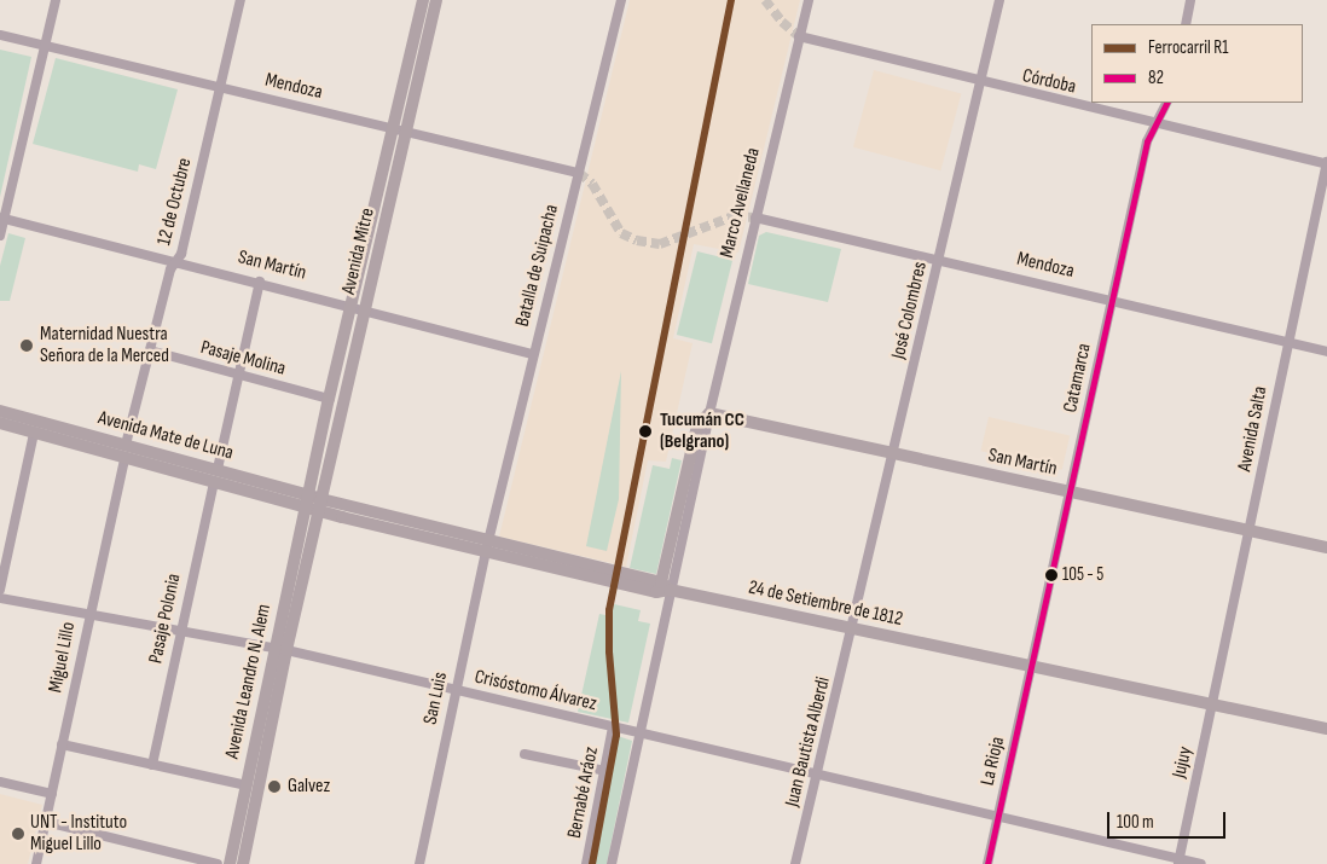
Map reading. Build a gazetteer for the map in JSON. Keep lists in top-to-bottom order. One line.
{"streets":{"main road":["Marco Avellaneda","Avenida Mitre","San Martín","Avenida Mate de Luna","24 de Setiembre de 1812","Avenida Leandro N. Alem"],"street":["Córdoba","Mendoza","12 de Octubre","Batalla de Suipacha","José Colombres","Pasaje Molina","Catamarca","Avenida Salta","Pasaje Polonia","Miguel Lillo","Crisóstomo Álvarez","San Luis","Juan Bautista Alberdi","La Rioja","Jujuy","Bernabé Aráoz"]},"crossings":[["Córdoba","Marco Avellaneda"],["Córdoba","José Colombres"],["Córdoba","Catamarca"],["Córdoba","Avenida Salta"],["Mendoza","12 de Octubre"],["Mendoza","Marco Avellaneda"],["Mendoza","Avenida Mitre"],["Mendoza","Batalla de Suipacha"],["Mendoza","José Colombres"],["Mendoza","Catamarca"],["Mendoza","Avenida Salta"],["12 de Octubre","San Martín"],["12 de Octubre","Pasaje Molina"],["12 de Octubre","Avenida Mate de Luna"],["Marco Avellaneda","San Martín"],["Marco Avellaneda","24 de Setiembre de 1812"],["Avenida Mitre","San Martín"],["Avenida Mitre","Pasaje Molina"],["Avenida Mitre","Avenida Mate de Luna"],["Avenida Mitre","24 de Setiembre de 1812"],["Avenida Mitre","Avenida Leandro N. Alem"],["San Martín","Batalla de Suipacha"],["San Martín","José Colombres"],["San Martín","Catamarca"],["San Martín","Avenida Salta"],["San Martín","Pasaje Polonia"],["Batalla de Suipacha","24 de Setiembre de 1812"],["Batalla de Suipacha","San Luis"],["José Colombres","24 de Setiembre de 1812"],["José Colombres","Juan Bautista Alberdi"],["Pasaje Molina","Pasaje Polonia"],["Catamarca","24 de Setiembre de 1812"],["Catamarca","La Rioja"],["Avenida Salta","24 de Setiembre de 1812"],["Avenida Salta","Jujuy"],["Avenida Mate de Luna","24 de Setiembre de 1812"],["Avenida Mate de Luna","Pasaje Polonia"],["Avenida Mate de Luna","Miguel Lillo"],["Avenida Mate de Luna","Avenida Leandro N. Alem"],["24 de Setiembre de 1812","Avenida Leandro N. Alem"],["24 de Setiembre de 1812","San Luis"],["24 de Setiembre de 1812","Juan Bautista Alberdi"],["24 de Setiembre de 1812","La Rioja"],["24 de Setiembre de 1812","Jujuy"],["Pasaje Polonia","Crisóstomo Álvarez"],["Miguel Lillo","Crisóstomo Álvarez"],["Avenida Leandro N. Alem","Crisóstomo Álvarez"],["Crisóstomo Álvarez","San Luis"],["Crisóstomo Álvarez","Juan Bautista Alberdi"],["Crisóstomo Álvarez","La Rioja"],["Crisóstomo Álvarez","Jujuy"],["Crisóstomo Álvarez","Bernabé Aráoz"]],"places":["Maternidad Nuestra Señora de la Merced","Tucumán CC (Belgrano)","105 - 5","Galvez","UNT - Instituto Miguel Lillo"],"lines":["rail line R1","transit line 82"],"legend":["Ferrocarril R1","82"],"scale_bar":"100 m"}
